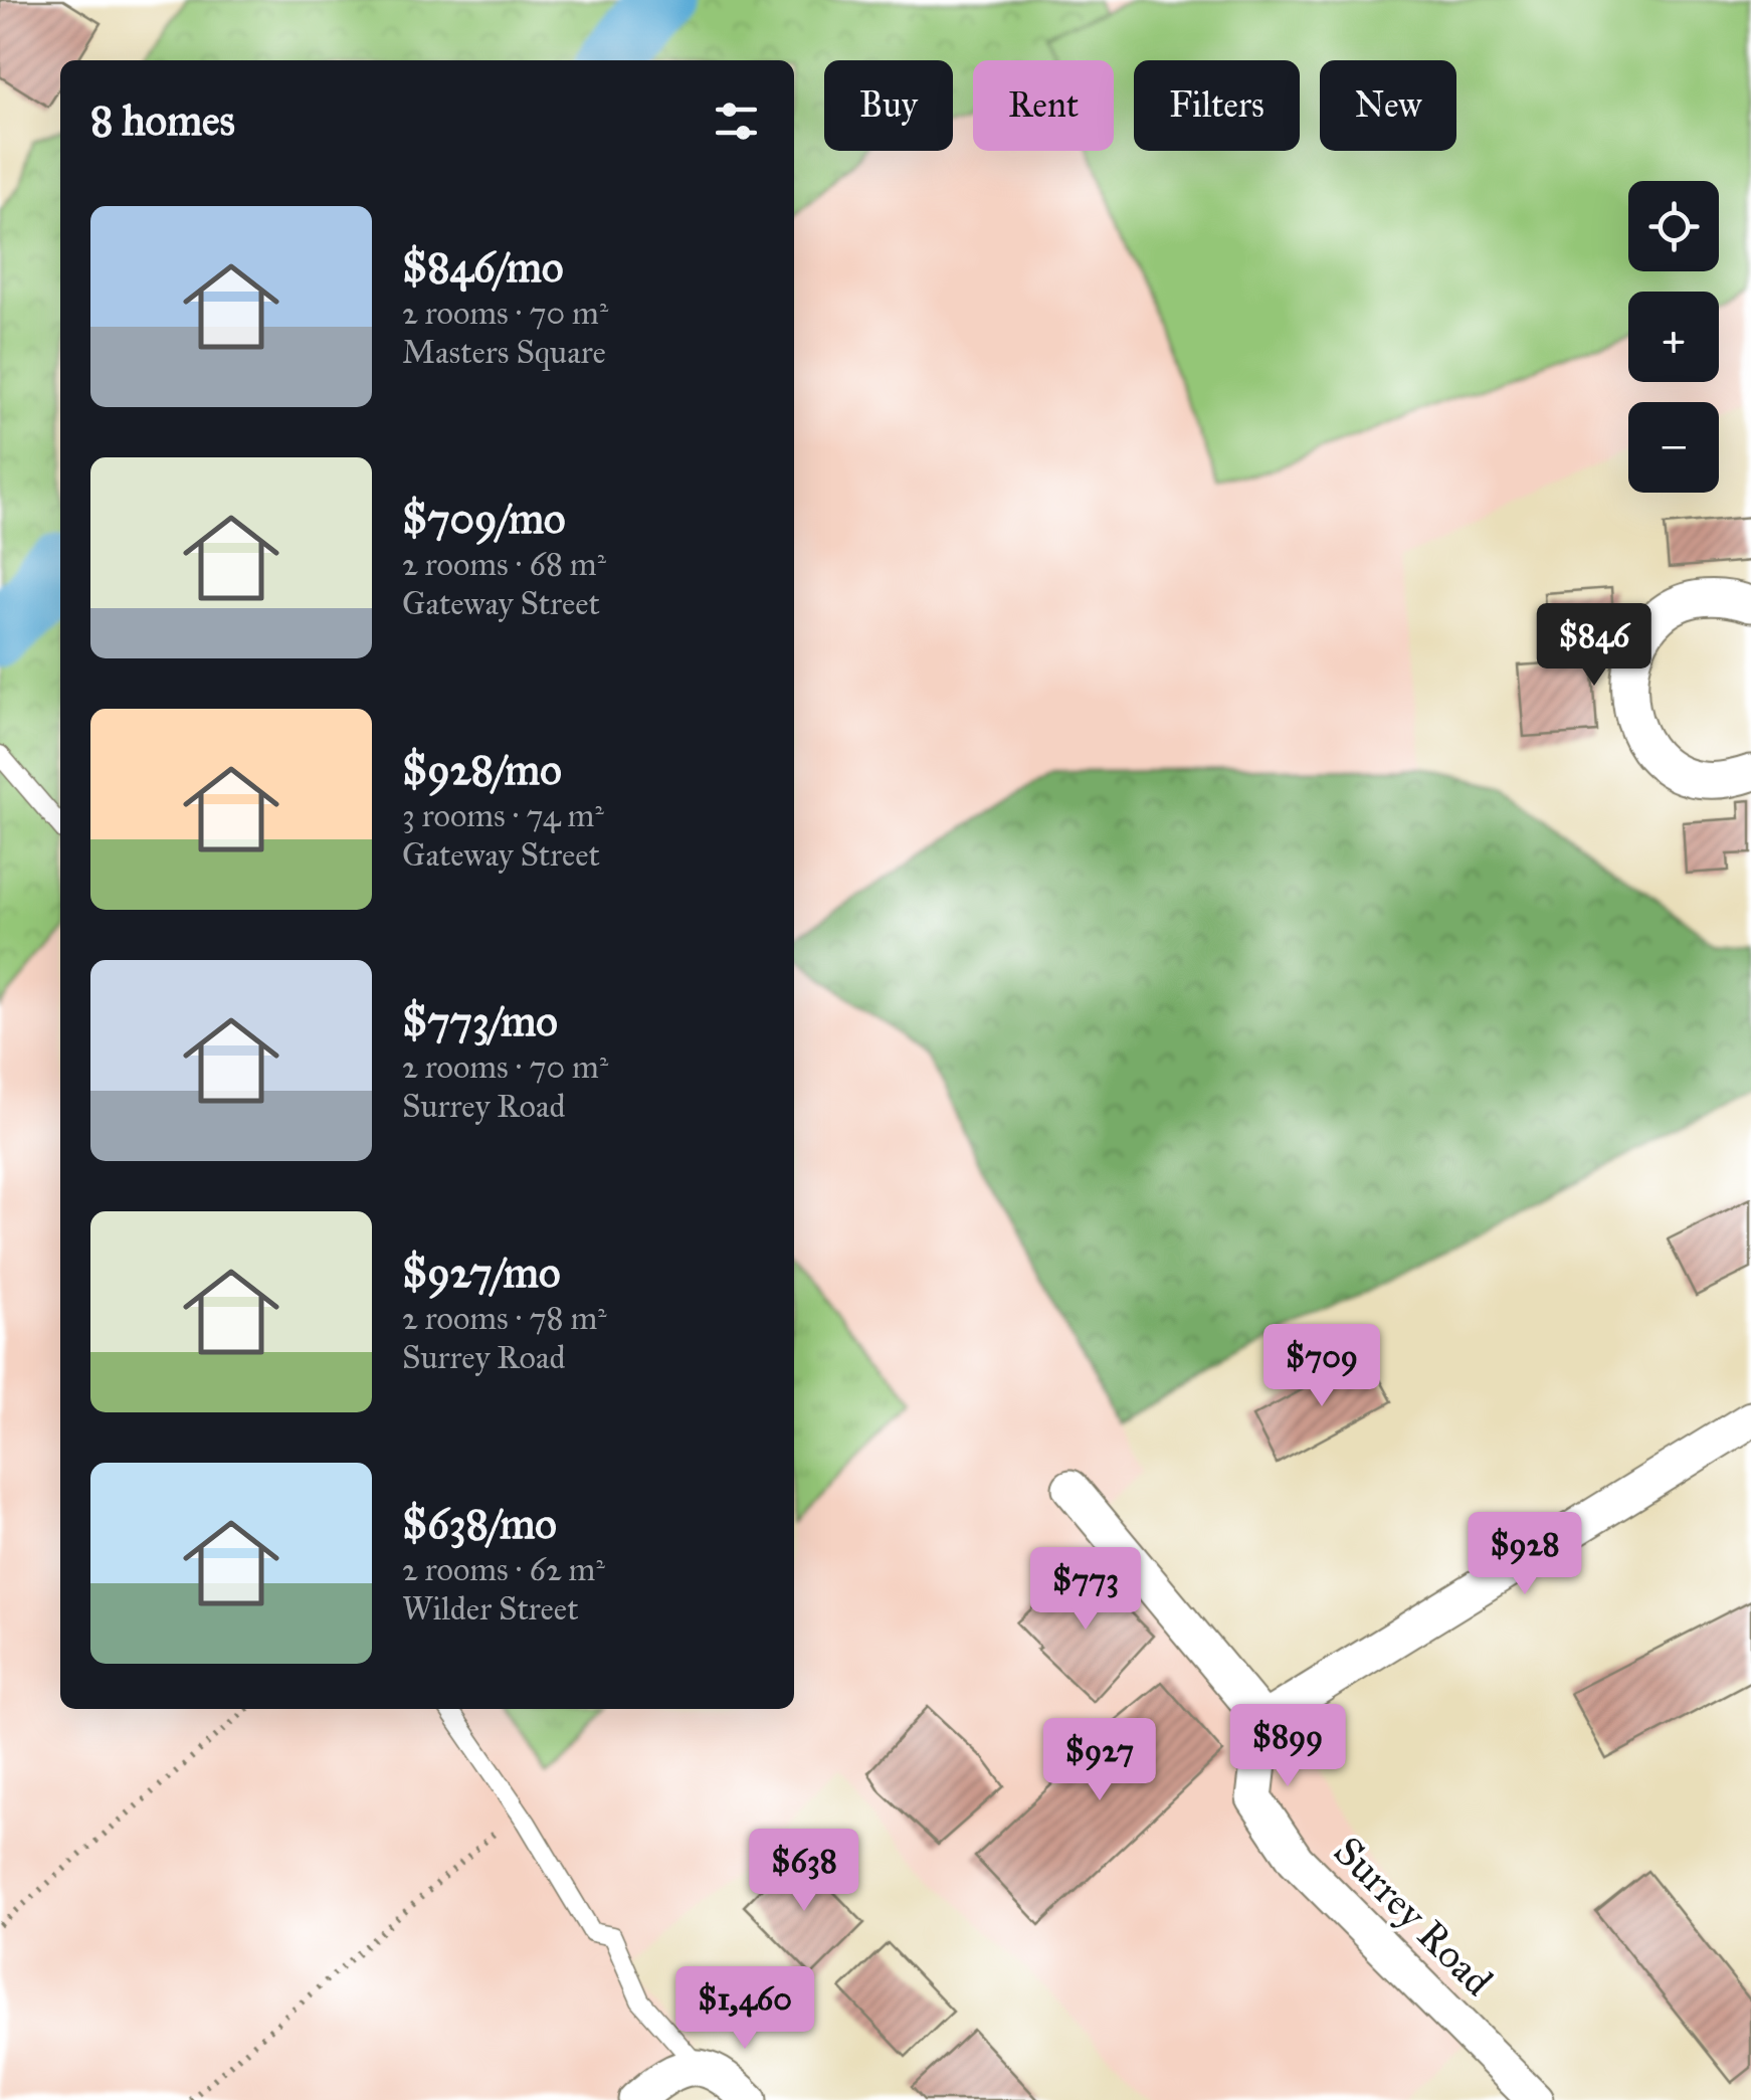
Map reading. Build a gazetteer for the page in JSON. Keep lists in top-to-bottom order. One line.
{"streets":{"street":["Surrey Road"]},"page":{"chip":["Buy","Rent","Filters","New"],"heading":"8 homes","map_buttons":["+","−"],"list":[{"name":"$846/mo","note":"2 rooms · 70 m² · Masters Square"},{"name":"$709/mo","note":"2 rooms · 68 m² · Gateway Street"},{"name":"$928/mo","note":"3 rooms · 74 m² · Gateway Street"},{"name":"$773/mo","note":"2 rooms · 70 m² · Surrey Road"},{"name":"$927/mo","note":"2 rooms · 78 m² · Surrey Road"},{"name":"$638/mo","note":"2 rooms · 62 m² · Wilder Street"}],"price":["$846","$709","$928","$773","$899","$927","$638","$1,460"]}}
